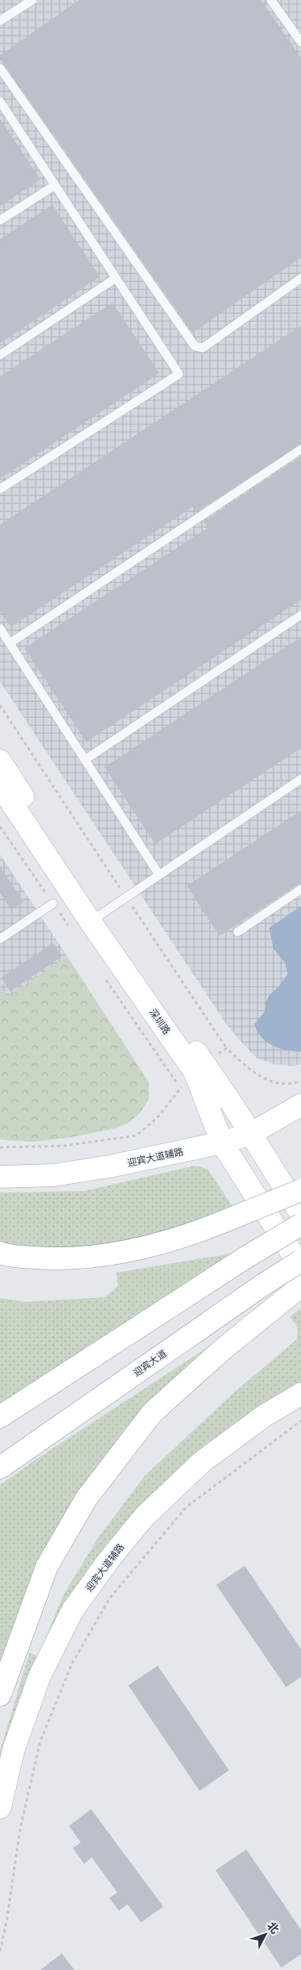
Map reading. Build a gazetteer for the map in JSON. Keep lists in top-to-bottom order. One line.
{"streets":{"main road":["深圳路","迎宾大道辅路","迎宾大道"]},"crossings":[["深圳路","迎宾大道辅路"]],"north":"top right"}
